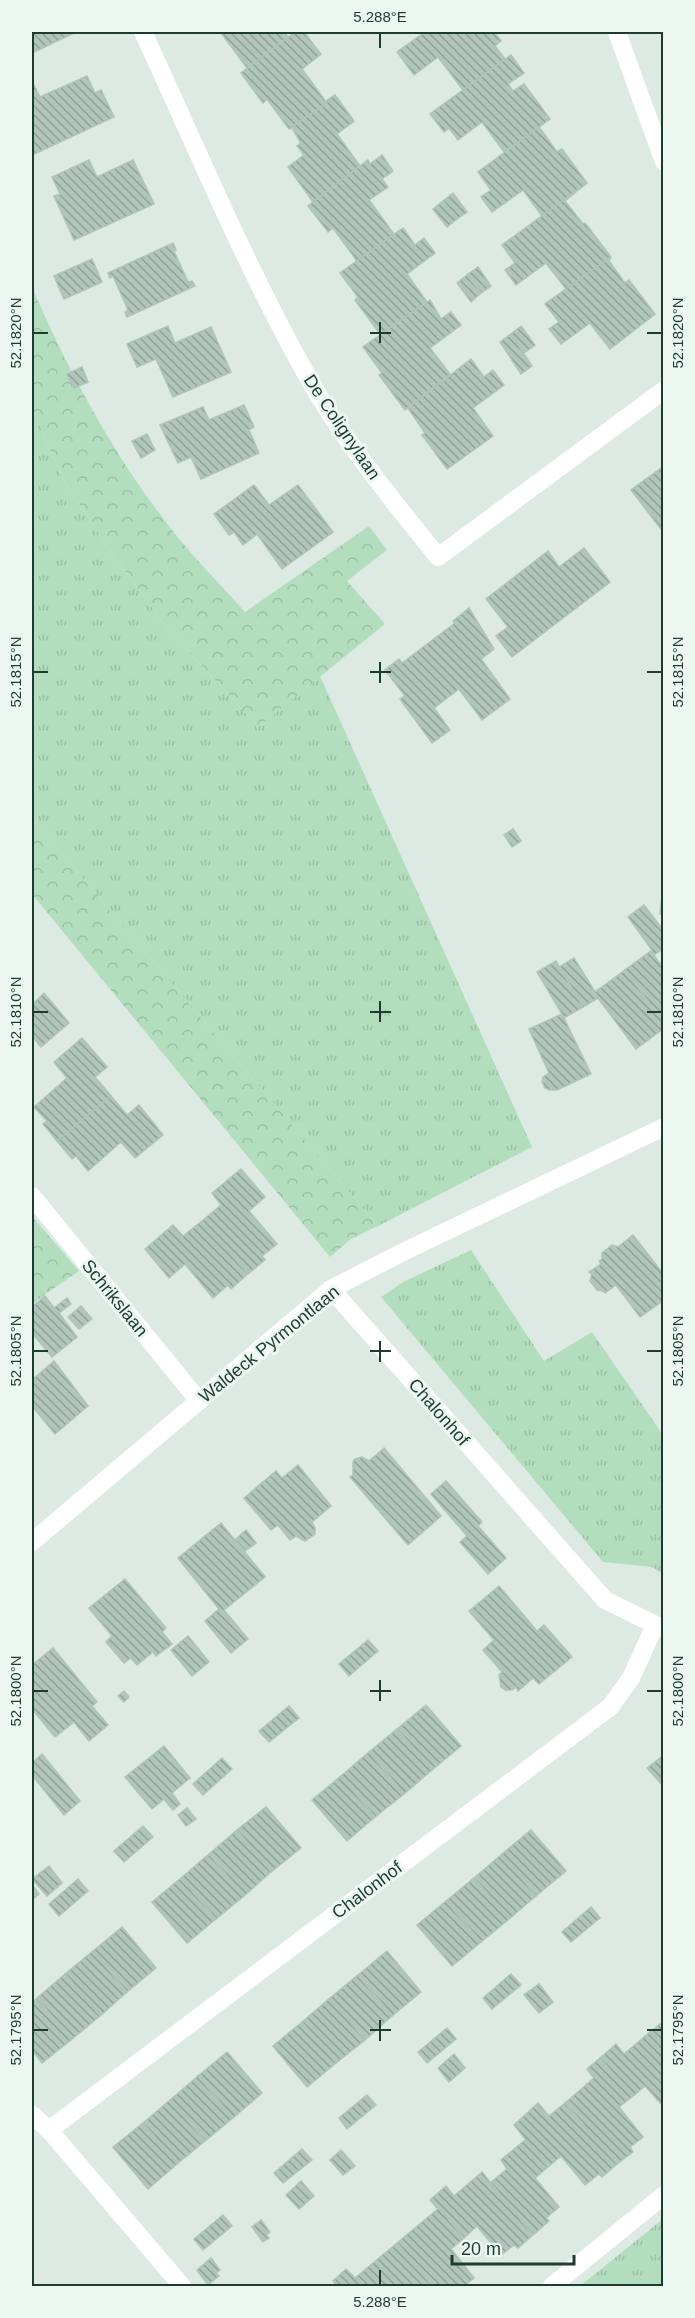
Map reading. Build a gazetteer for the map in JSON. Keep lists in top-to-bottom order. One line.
{"streets":{"street":["De Colignylaan","Schrikslaan","Waldeck Pyrmontlaan","Chalonhof"]},"crossings":[["Schrikslaan","Waldeck Pyrmontlaan"],["Waldeck Pyrmontlaan","Chalonhof"]],"scale_bar":"20 m","coordinates":["5.288°E","52.1820°N","52.1815°N","52.1810°N","52.1805°N","52.1800°N","52.1795°N"]}
